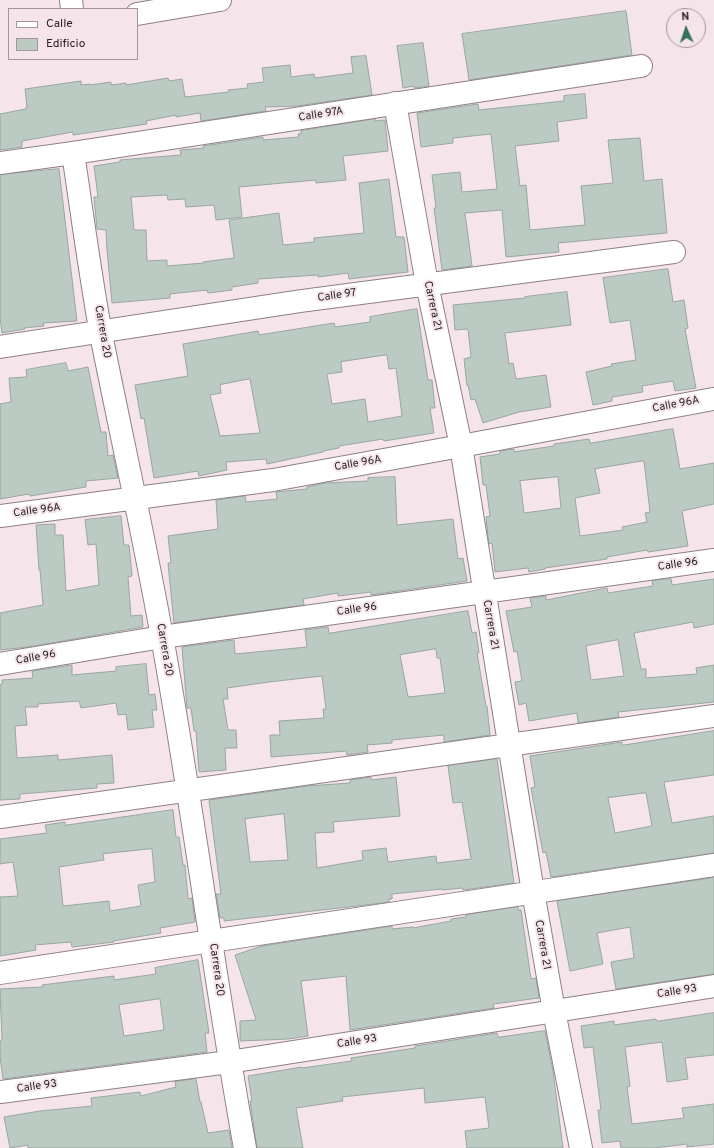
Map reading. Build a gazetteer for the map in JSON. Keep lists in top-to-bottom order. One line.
{"streets":{"street":["Calle 97A","Calle 97","Carrera 21","Carrera 20","Calle 96A","Calle 96","Calle 93"]},"crossings":[["Calle 97A","Carrera 21"],["Calle 97A","Carrera 20"],["Calle 97","Carrera 21"],["Calle 97","Carrera 20"],["Carrera 21","Calle 96A"],["Carrera 21","Calle 96"],["Carrera 21","Calle 93"],["Carrera 20","Calle 96A"],["Carrera 20","Calle 96"],["Carrera 20","Calle 93"]],"legend":["Calle","Edificio"],"north":"top"}
